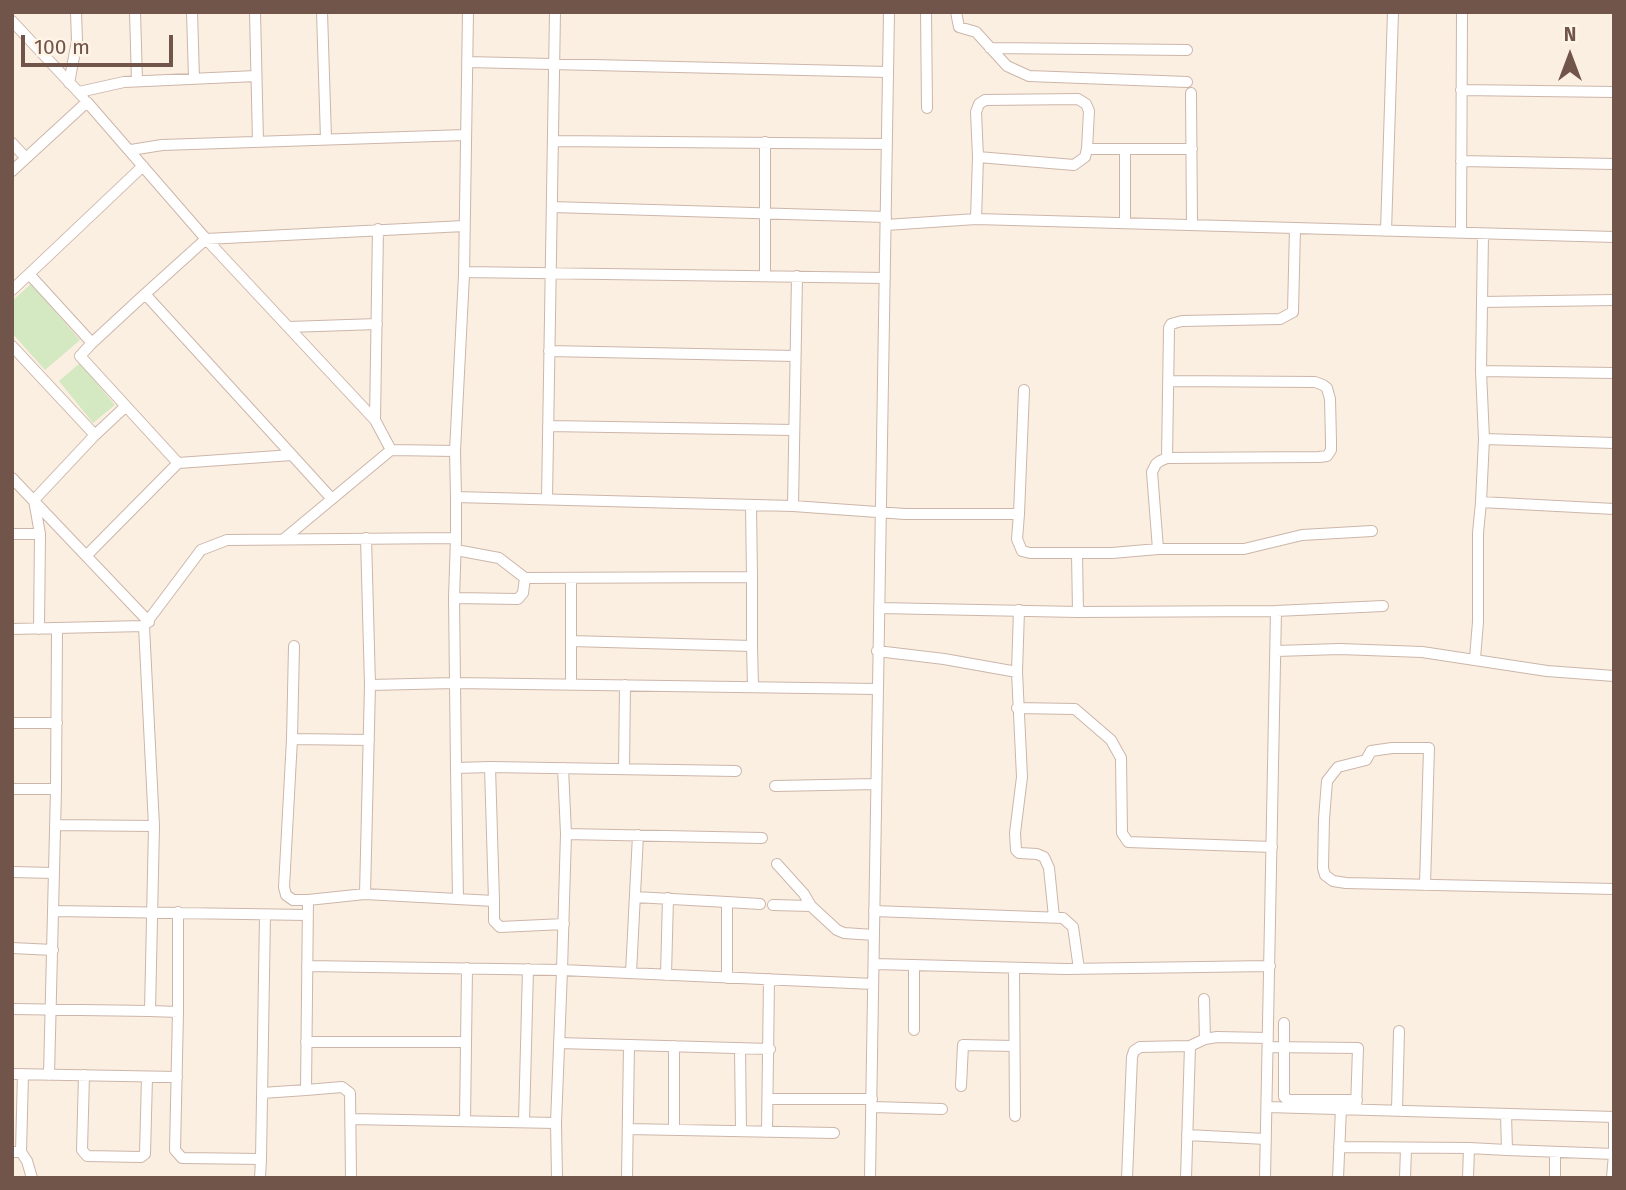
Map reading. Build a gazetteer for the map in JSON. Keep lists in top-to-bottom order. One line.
{"scale_bar":"100 m","north":"top"}
